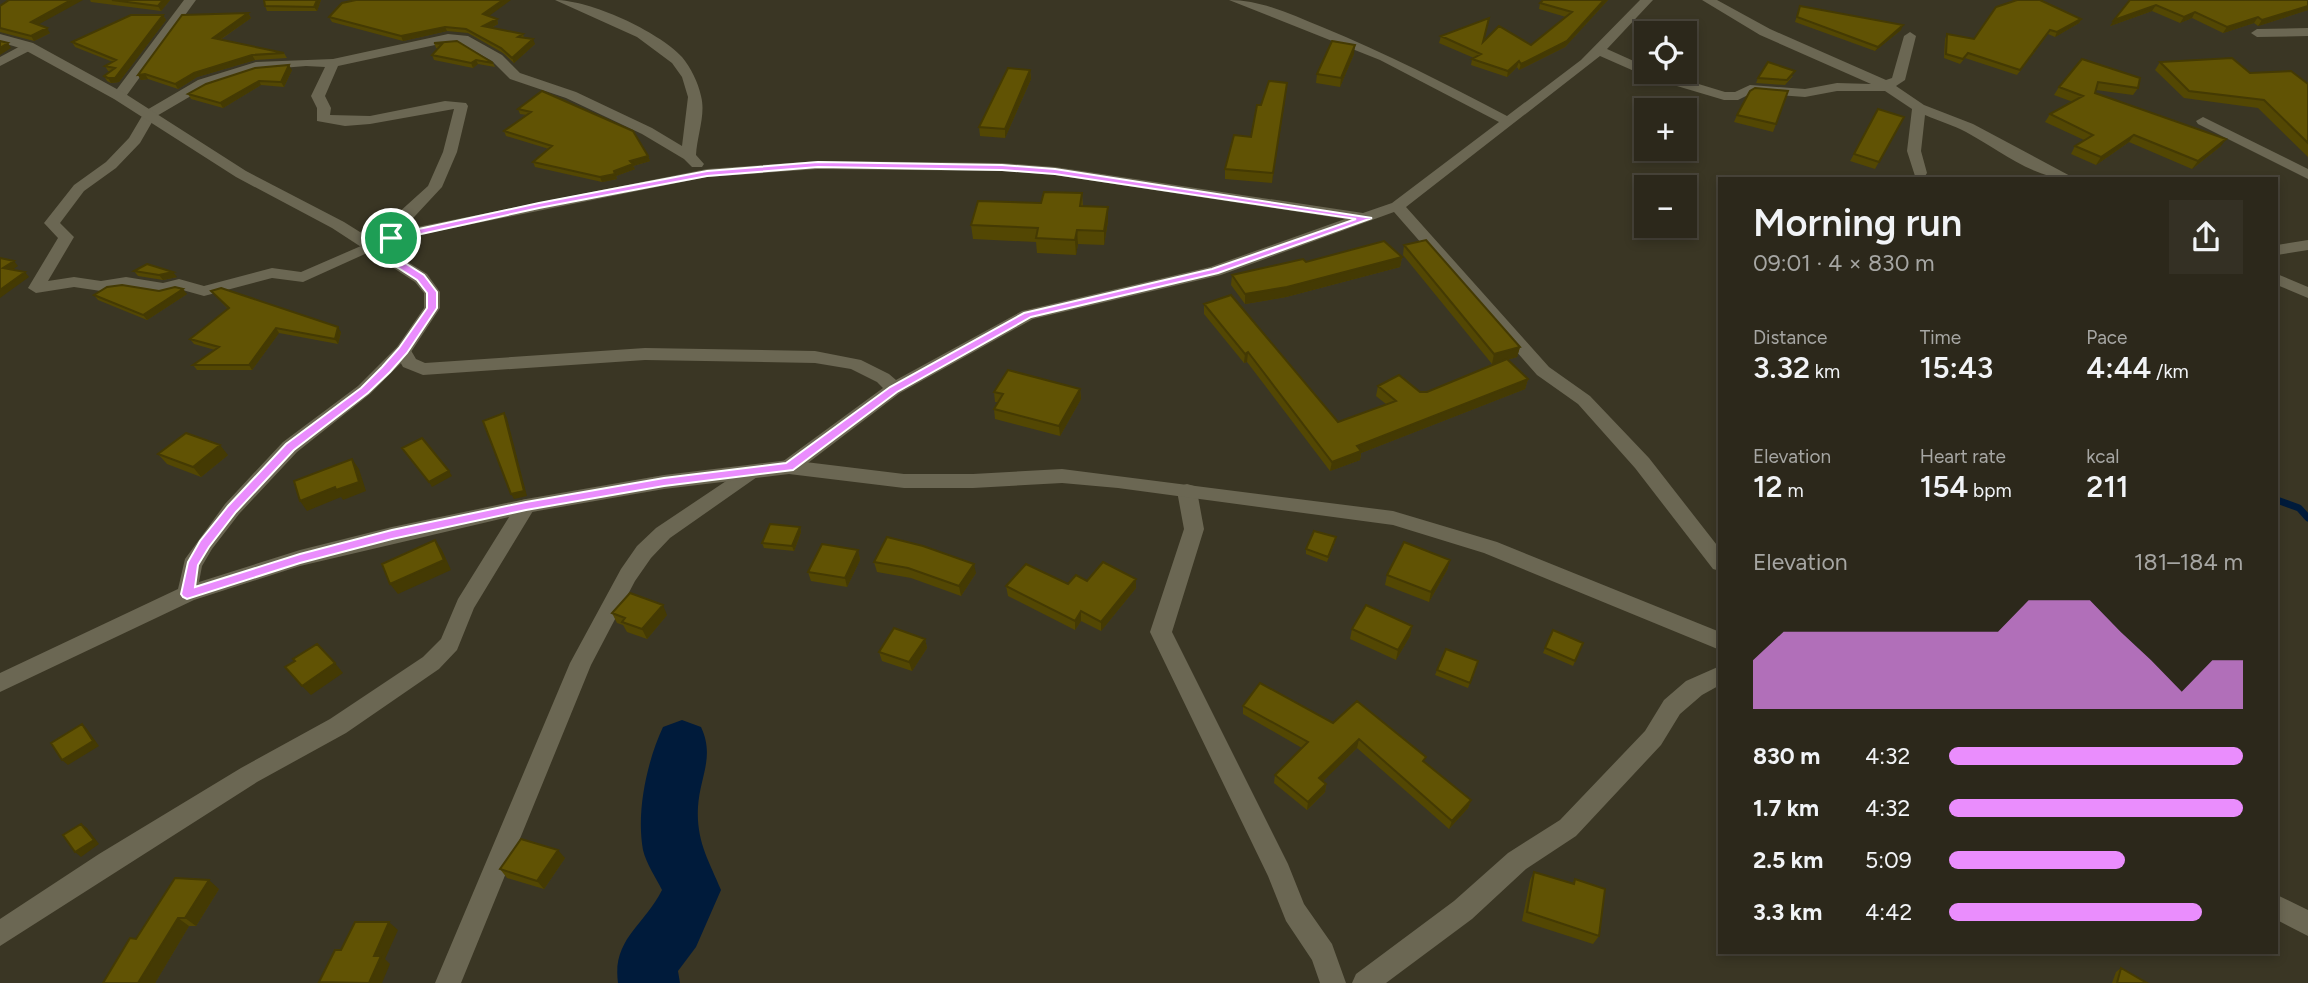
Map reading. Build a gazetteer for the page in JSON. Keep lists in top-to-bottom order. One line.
{"page":{"map_buttons":["+","−"],"heading":["Morning run","09:01 · 4 × 830 m"],"stats":[["Distance","3.32 km"],["Time","15:43"],["Pace","4:44 /km"],["Elevation","12 m"],["Heart rate","154 bpm"],["kcal","211"]],"chart":["Elevation","181–184 m"],"list":[{"name":"830 m","note":"4:32"},{"name":"1.7 km","note":"4:32"},{"name":"2.5 km","note":"5:09"},{"name":"3.3 km","note":"4:42"}]}}
